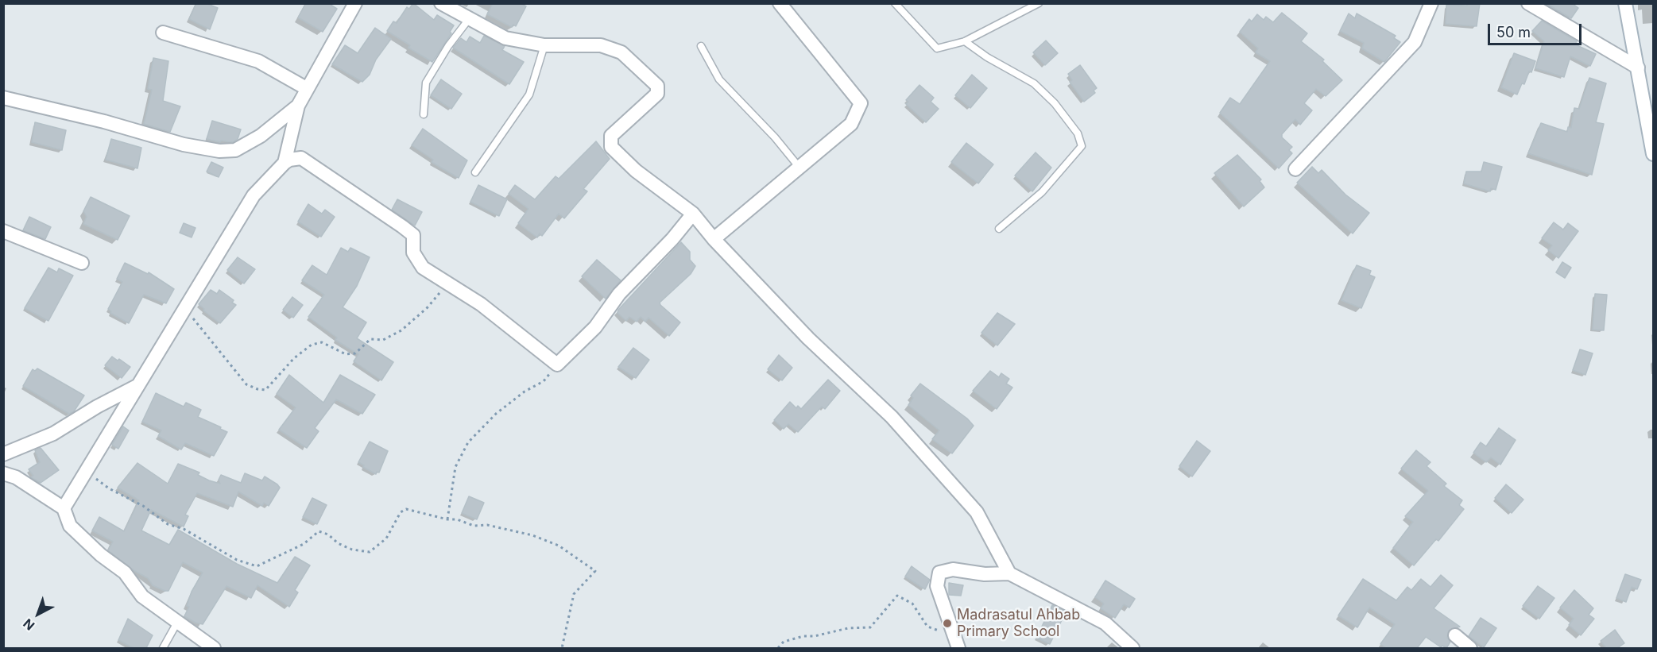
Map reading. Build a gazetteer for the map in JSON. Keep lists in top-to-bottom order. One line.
{"places":["Madrasatul Ahbab Primary School"],"scale_bar":"50 m","north":"bottom left"}
